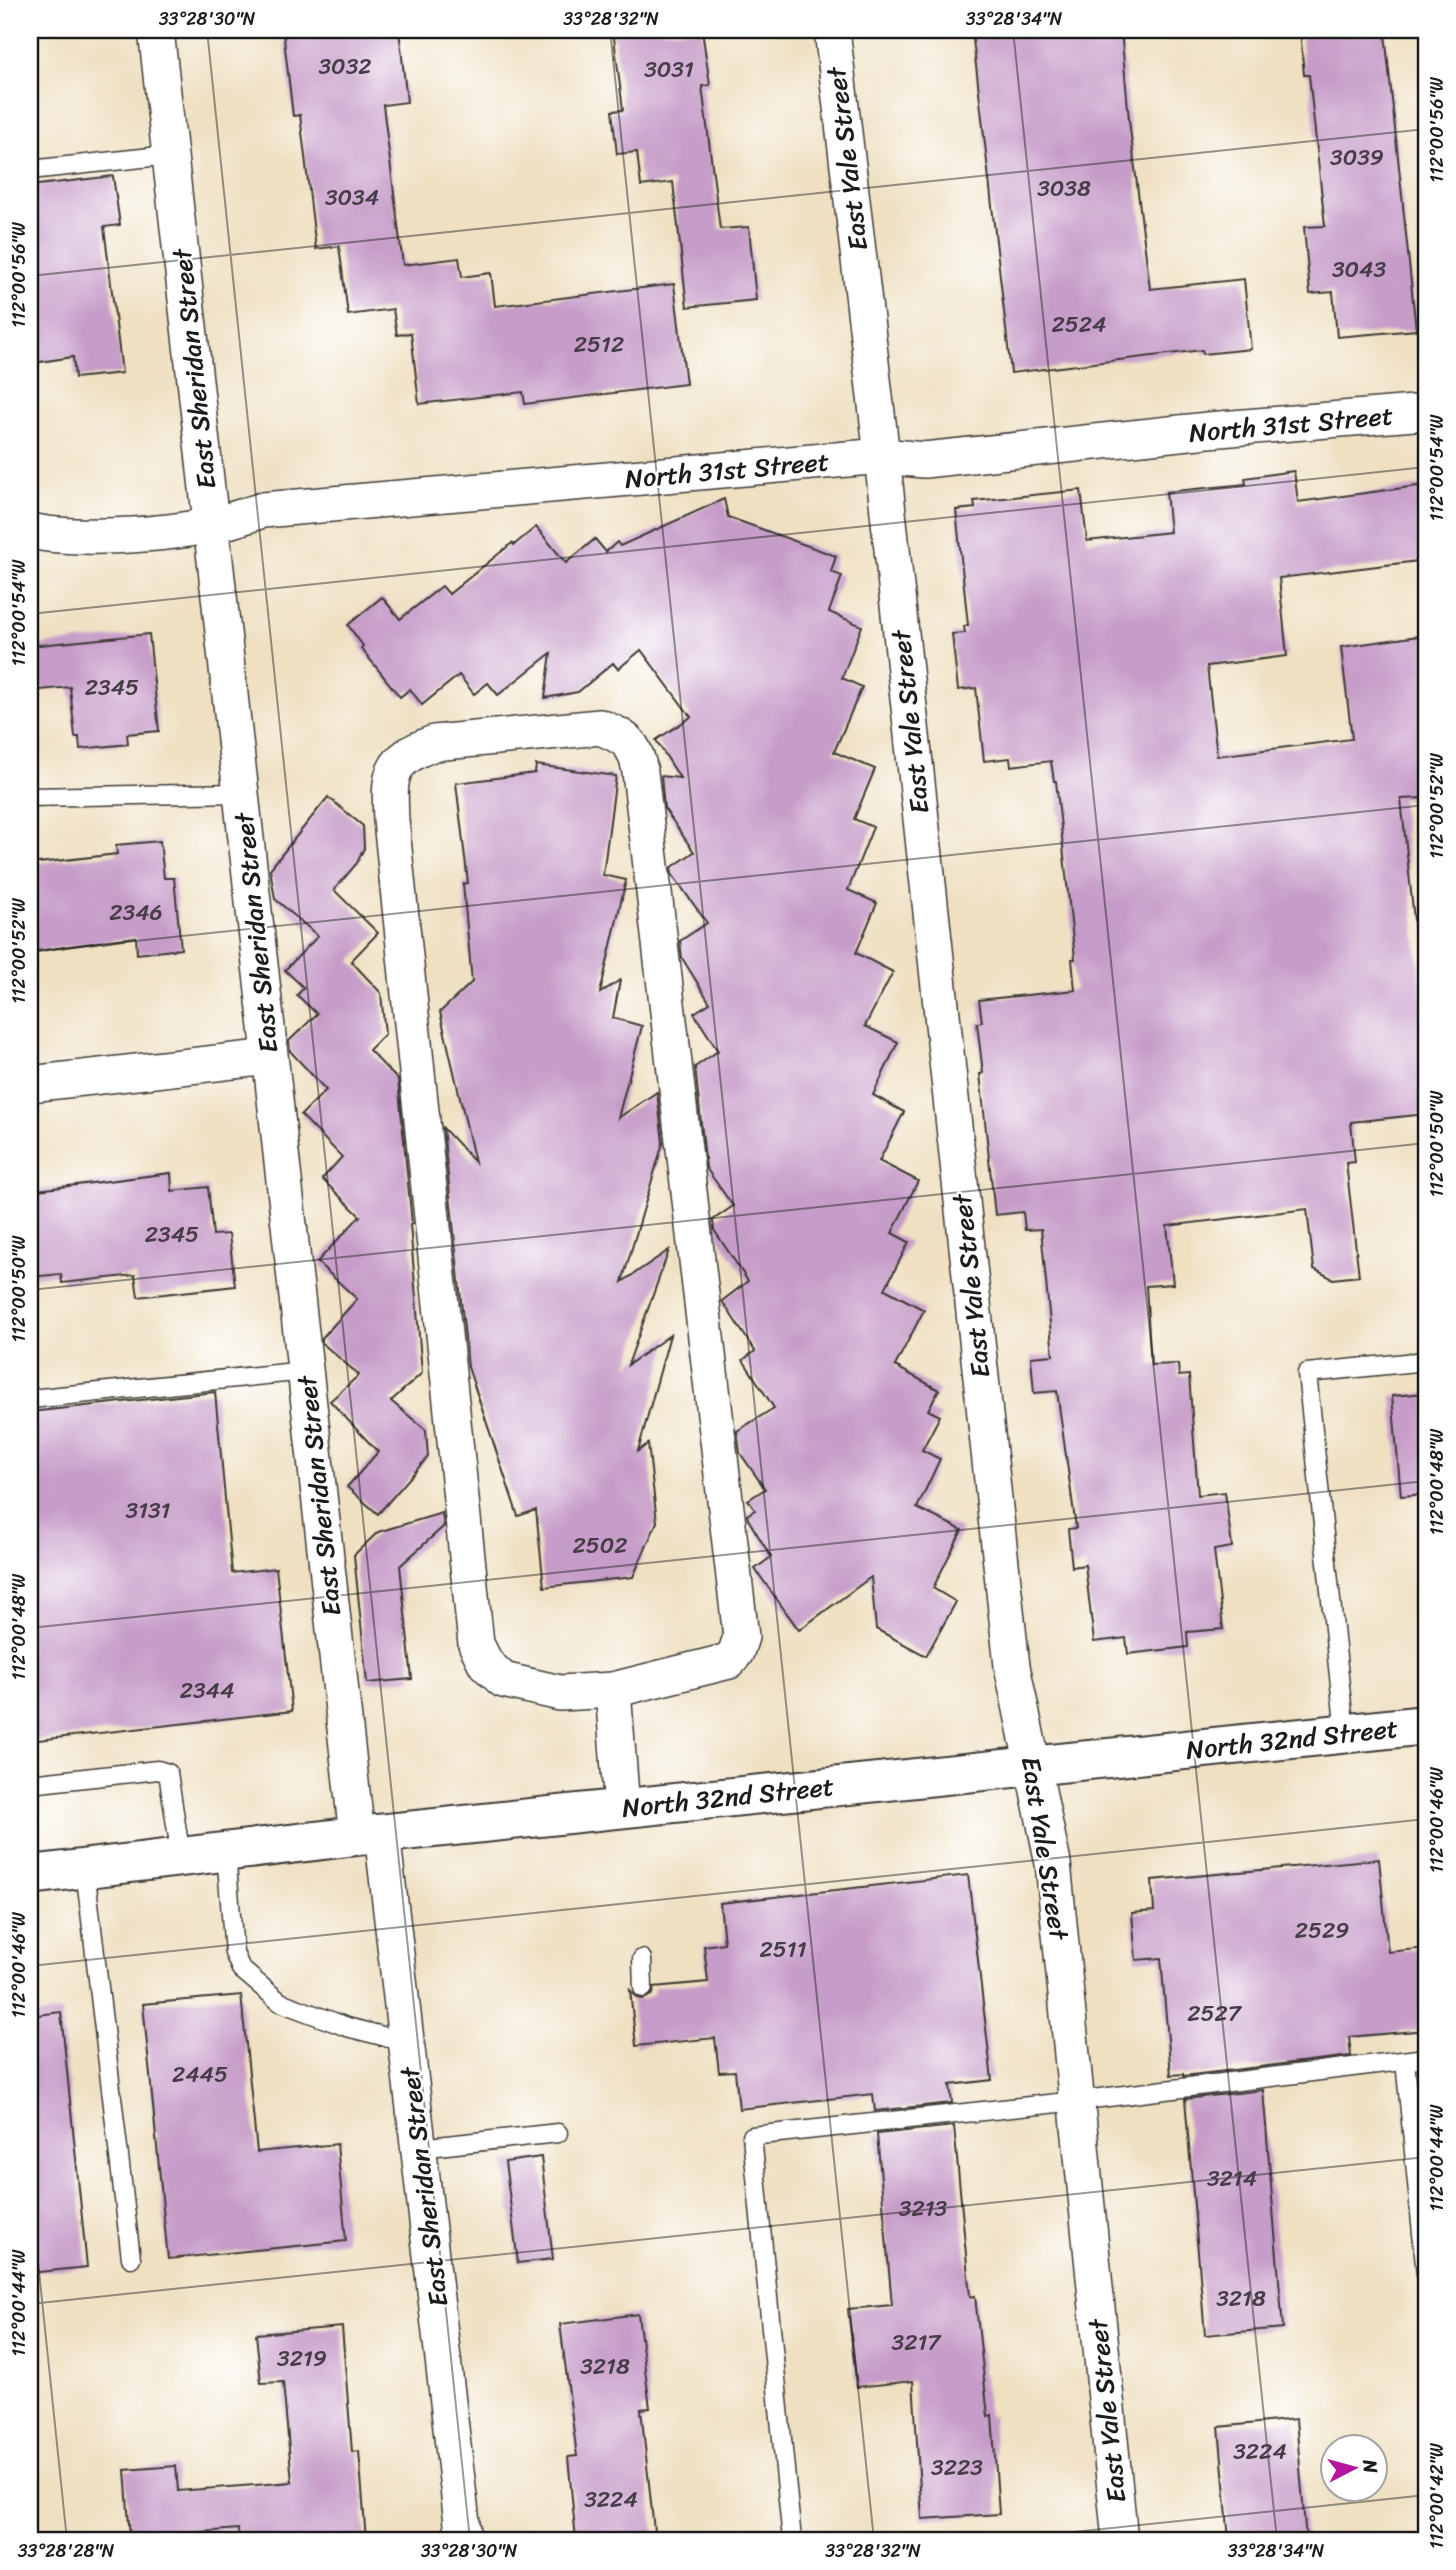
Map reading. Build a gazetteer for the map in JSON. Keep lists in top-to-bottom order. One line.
{"streets":{"main road":["North 32nd Street"],"street":["East Yale Street","East Sheridan Street","North 31st Street"]},"crossings":[["East Yale Street","North 31st Street"],["East Yale Street","North 32nd Street"],["East Sheridan Street","North 31st Street"],["East Sheridan Street","North 32nd Street"]],"house_numbers":["3032","3031","3039","3038","3034","3043","2524","2512","2345","2346","2345","3131","2502","2344","2529","2511","2527","2445","3214","3213","3218","3217","3219","3218","3224","3223","3224"],"north":"right","coordinates":["33°28'30\"N","33°28'32\"N","33°28'34\"N","112°00'56\"W","112°00'54\"W","112°00'52\"W","112°00'50\"W","112°00'48\"W","112°00'46\"W","112°00'44\"W","112°00'42\"W","33°28'28\"N"]}
